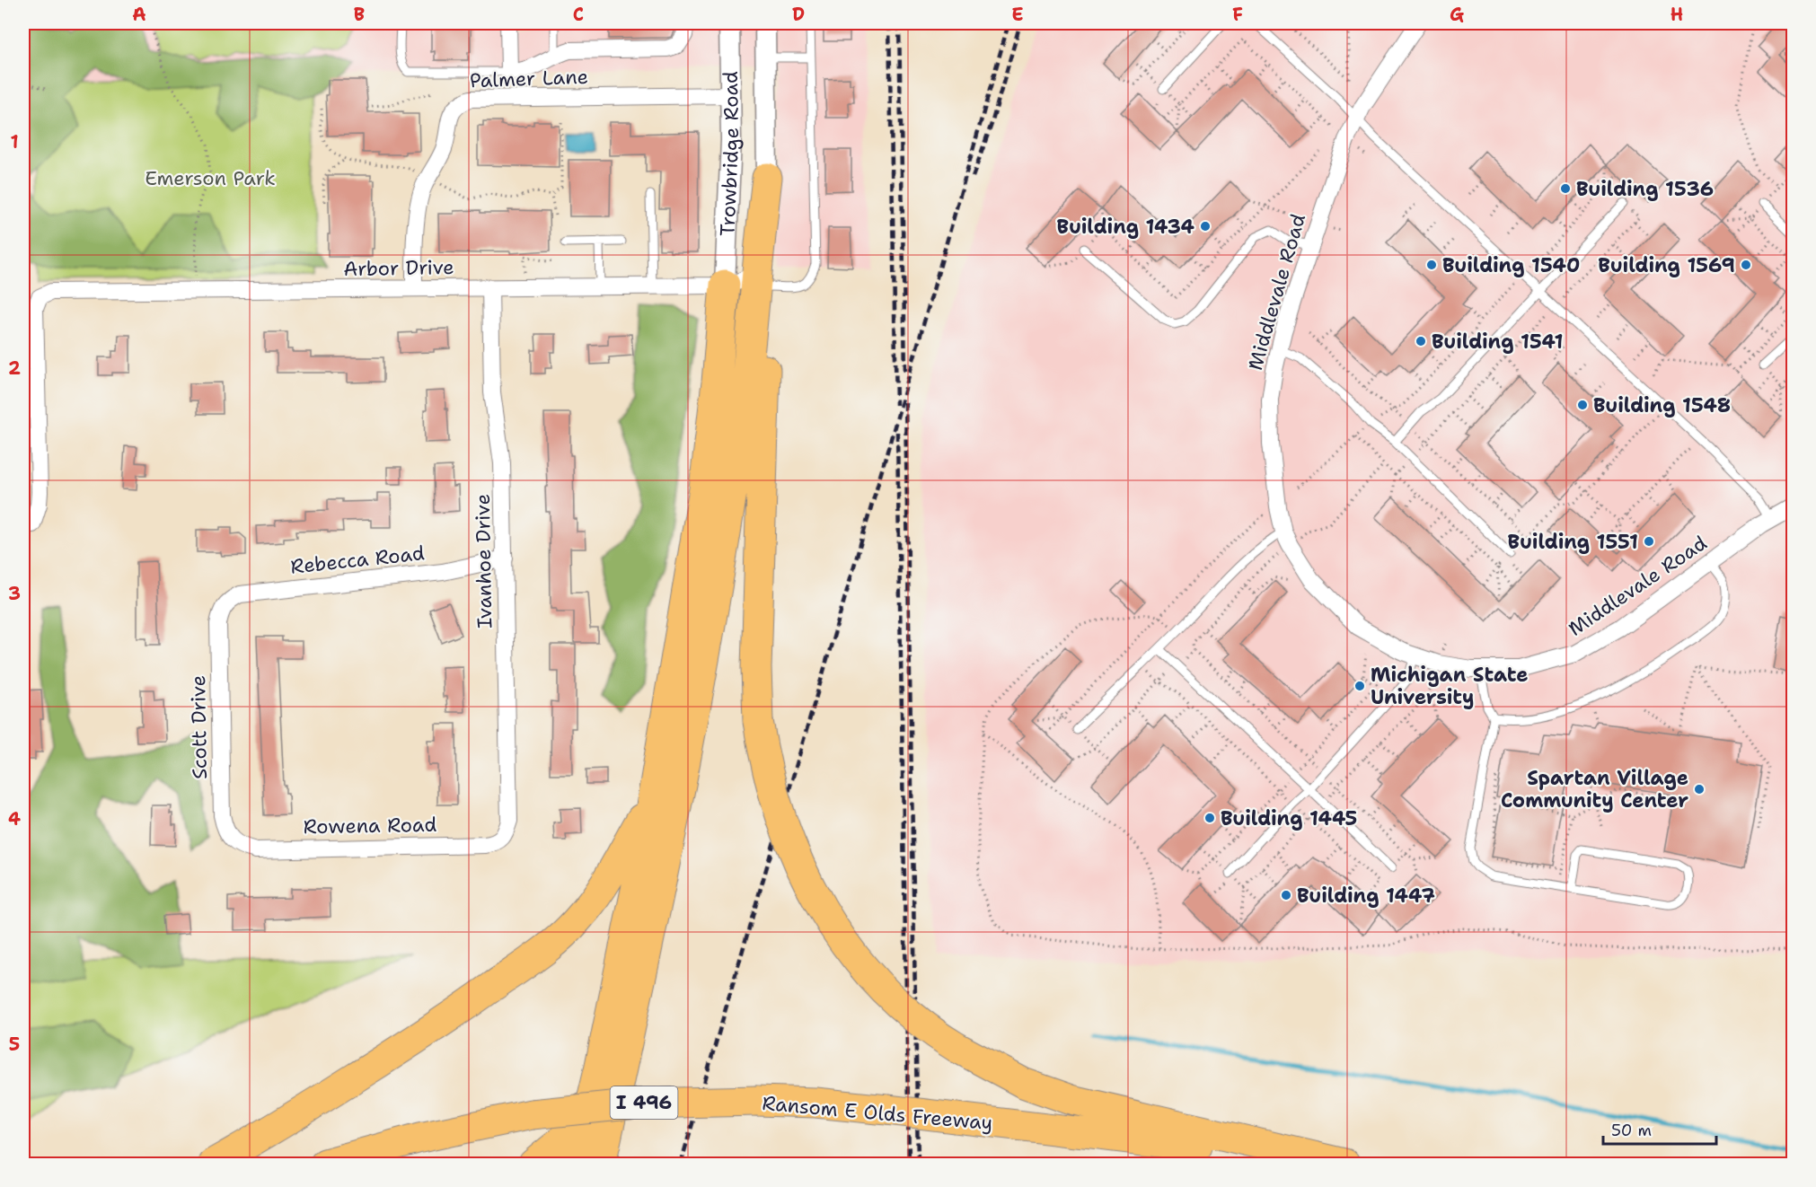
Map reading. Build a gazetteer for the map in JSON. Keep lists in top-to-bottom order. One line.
{"streets":{"highway":["I 496","Ransom E Olds Freeway"],"street":["Palmer Lane","Trowbridge Road","Arbor Drive","Middlevale Road","Rebecca Road","Ivanhoe Drive","Scott Drive","Rowena Road"]},"crossings":[["Palmer Lane","Trowbridge Road"],["Palmer Lane","Arbor Drive"],["Trowbridge Road","Arbor Drive"],["Arbor Drive","Ivanhoe Drive"],["Rebecca Road","Ivanhoe Drive"],["Rebecca Road","Scott Drive"],["Ivanhoe Drive","Rowena Road"],["Scott Drive","Rowena Road"]],"parks":["Emerson Park"],"places":["Building 1536","Building 1434","Building 1540","Building 1569","Building 1541","Building 1548","Building 1551","Michigan State University","Spartan Village Community Center","Building 1445","Building 1447"],"scale_bar":"50 m","grid":{"columns":["A","B","C","D","E","F","G","H"],"rows":["1","2","3","4","5"]}}
